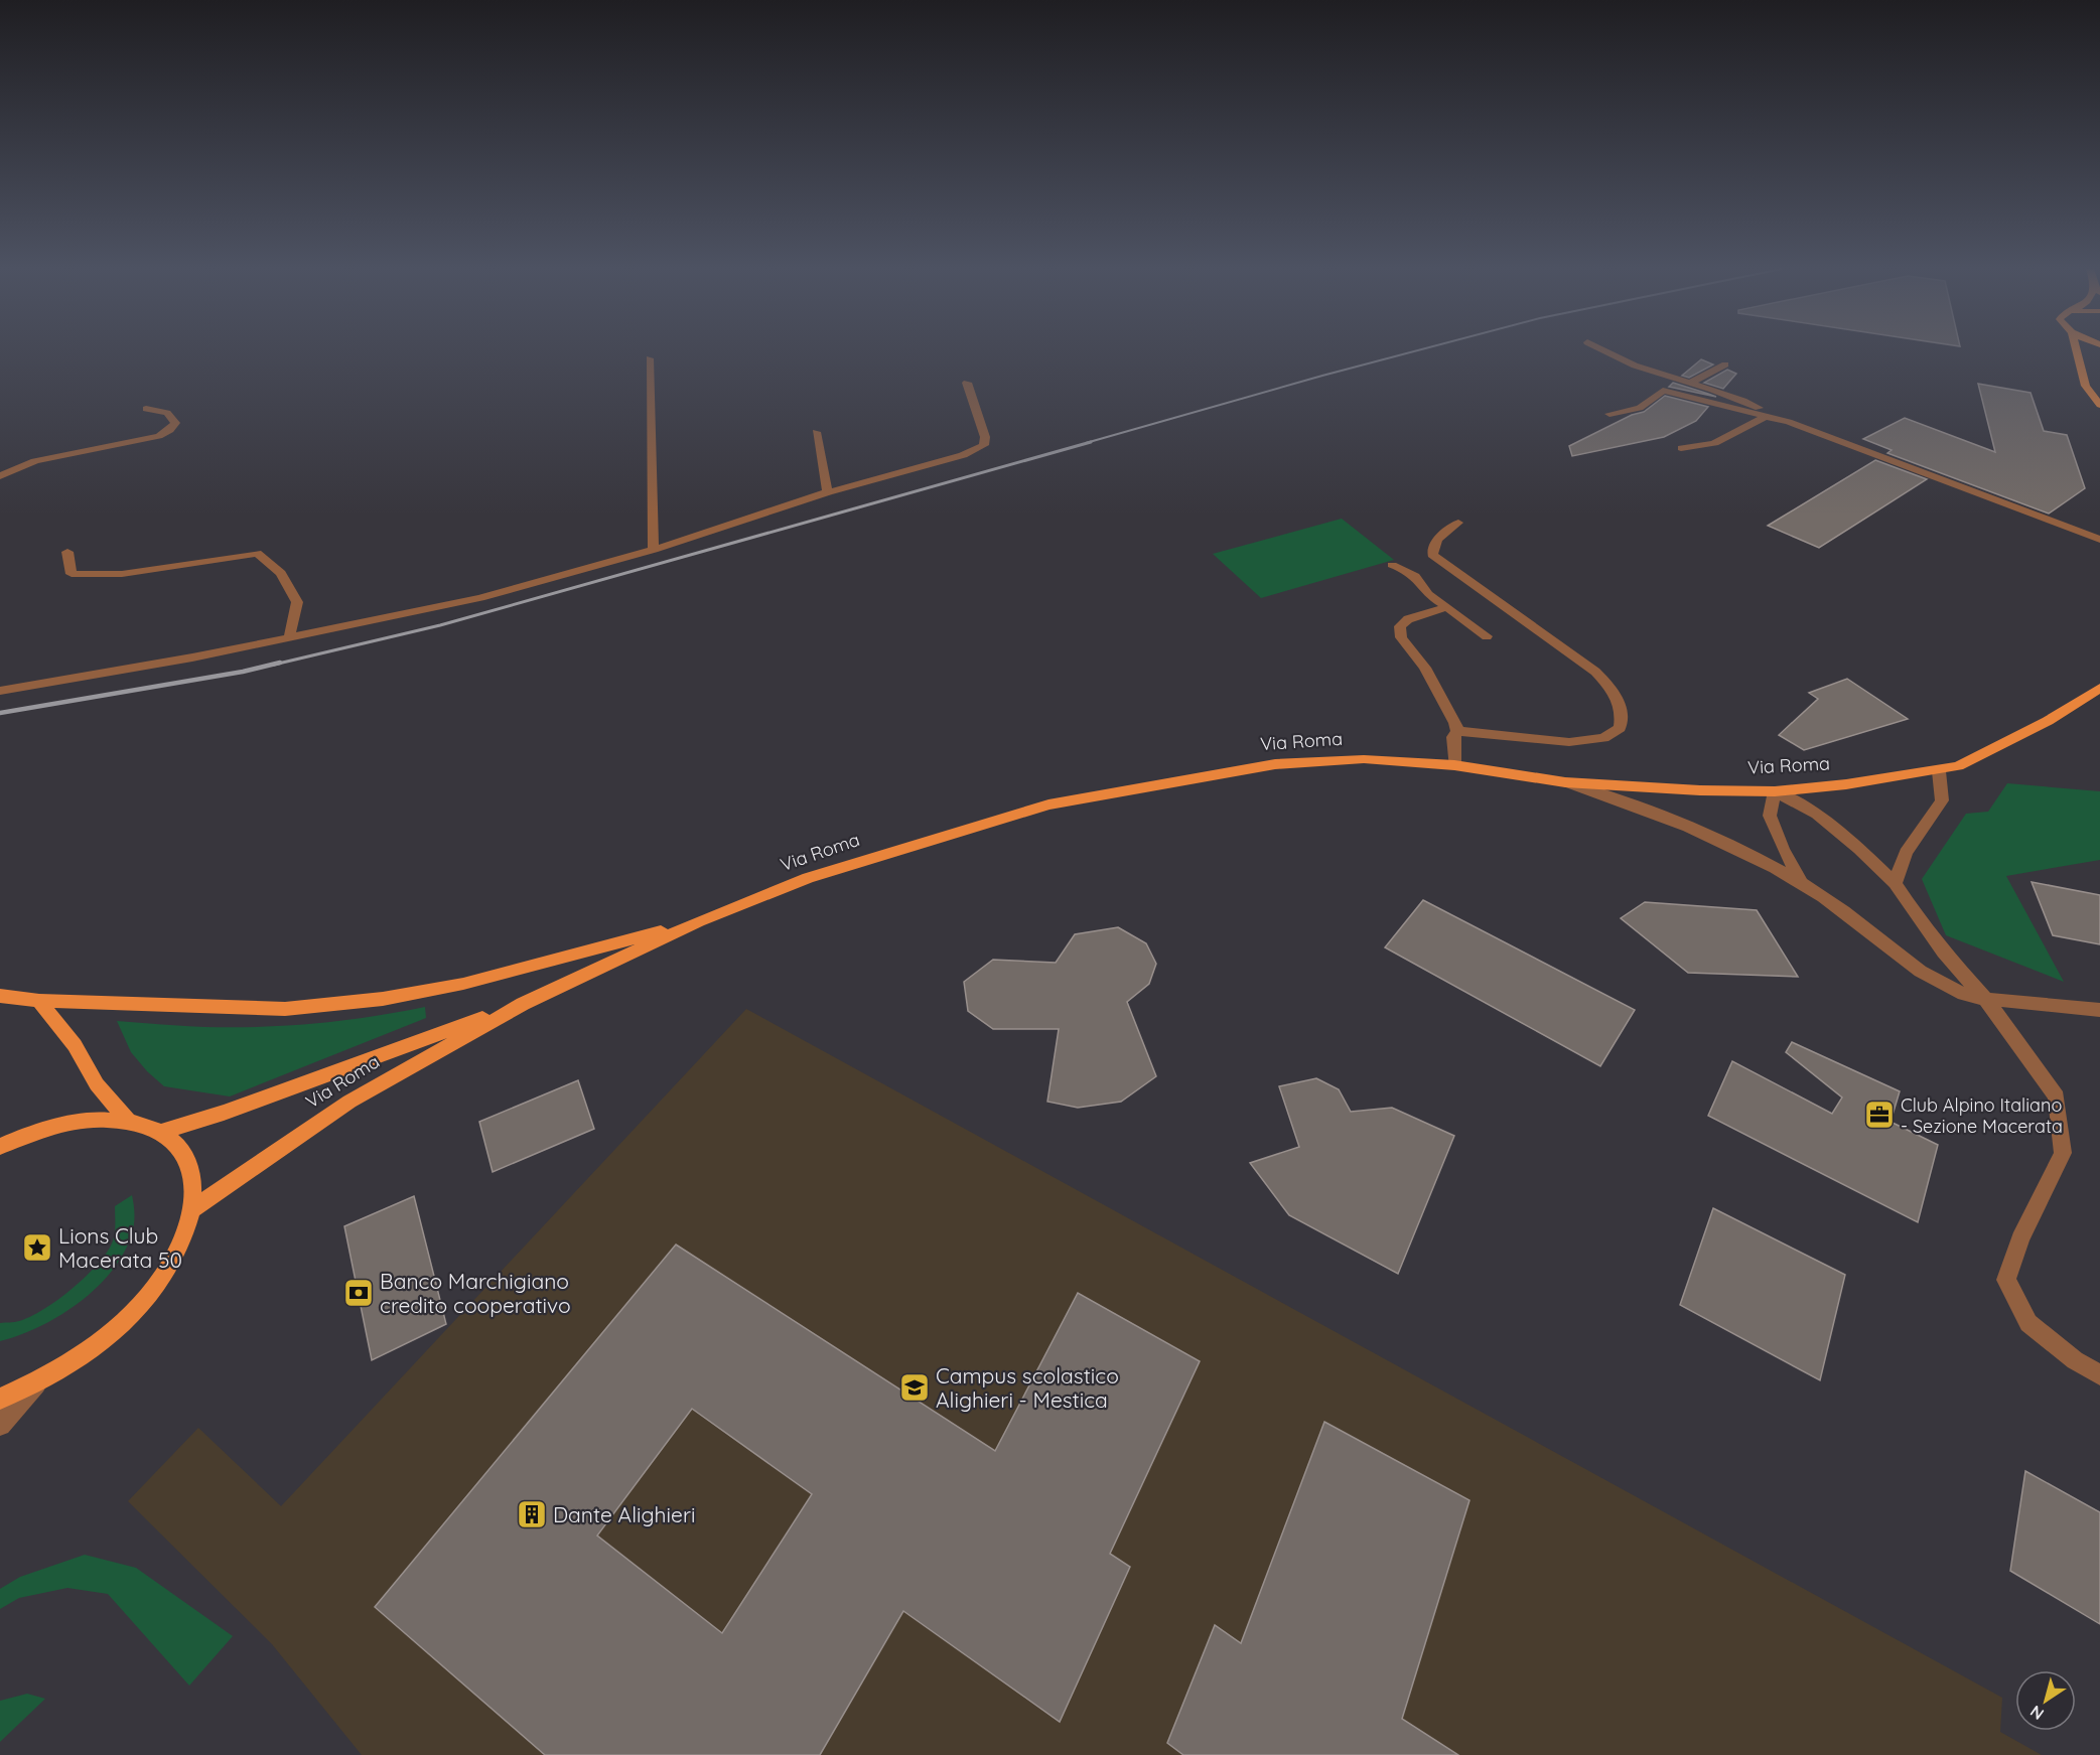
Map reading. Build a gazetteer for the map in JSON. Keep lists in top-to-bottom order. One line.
{"streets":{"main road":["Via Roma"]},"places":{"office":["Club Alpino Italiano - Sezione Macerata"],"place":["Lions Club Macerata 50"],"bank":["Banco Marchigiano credito cooperativo"],"school or university":["Campus scolastico Alighieri - Mestica"],"building":["Dante Alighieri"]},"north":"bottom left"}
